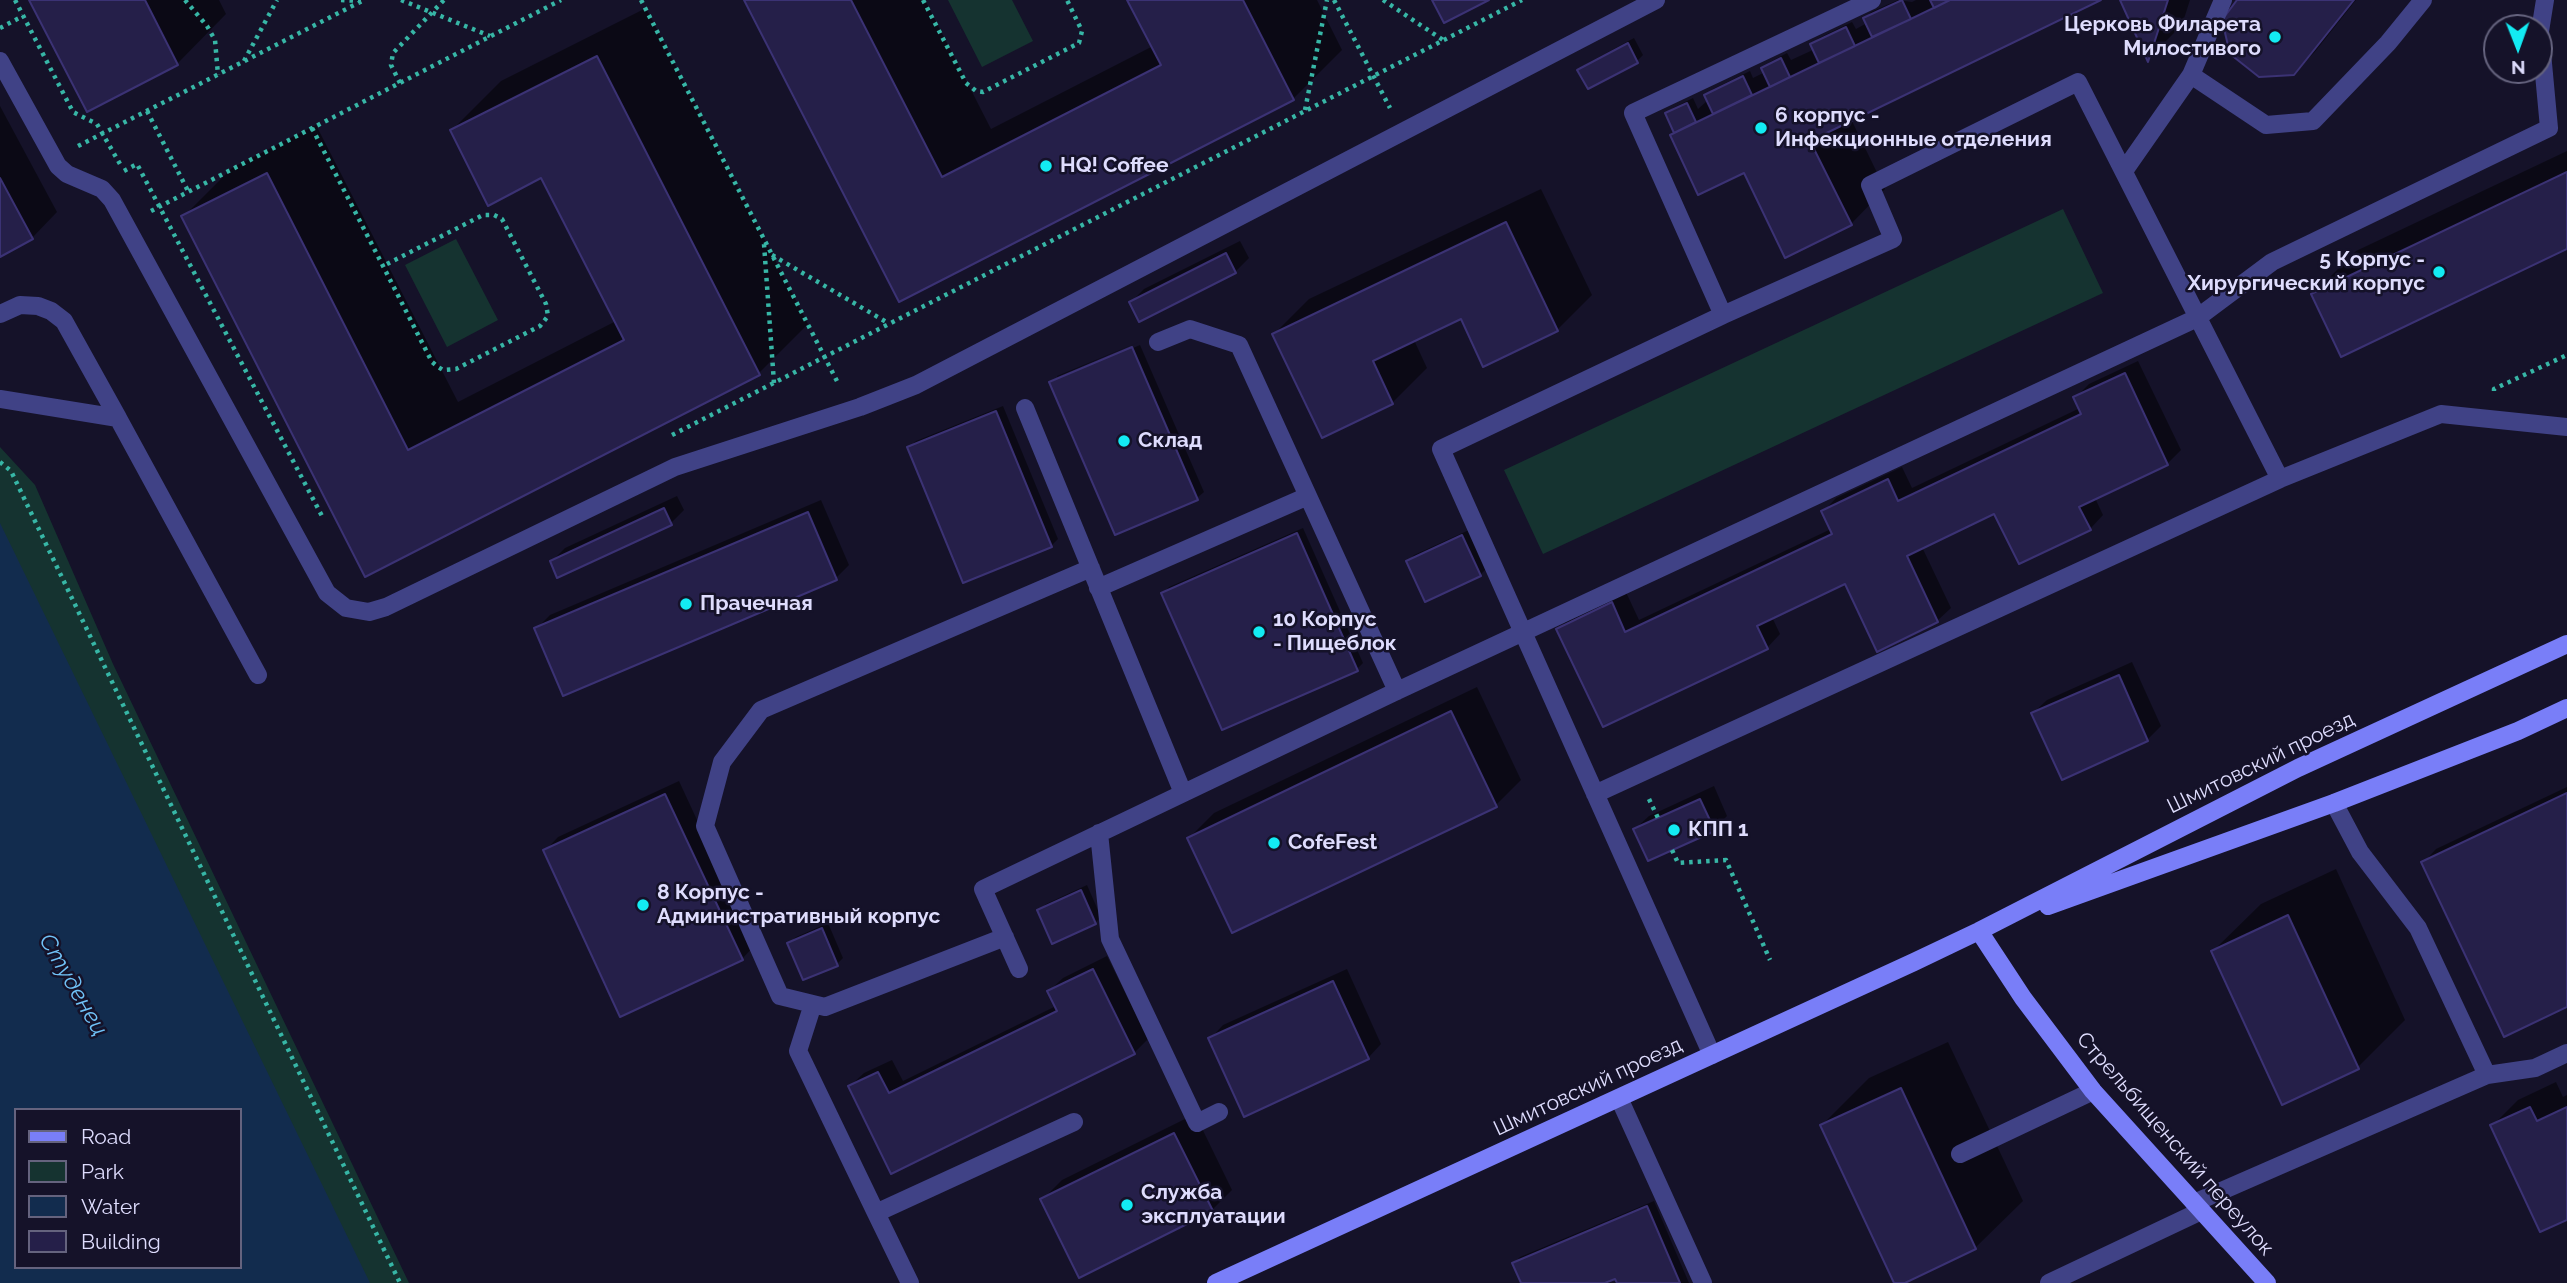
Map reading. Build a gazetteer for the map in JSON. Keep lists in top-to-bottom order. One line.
{"streets":{"main road":["Шмитовский проезд","Стрельбищенский переулок"]},"crossings":[["Шмитовский проезд","Стрельбищенский переулок"]],"water":["Студенец"],"places":["Церковь Филарета Милостивого","6 корпус - Инфекционные отделения","HQ! Coffee","5 Корпус - Хирургический корпус","Склад","Прачечная","10 Корпус - Пищеблок","КПП 1","CofeFest","8 Корпус - Административный корпус","Служба эксплуатации"],"legend":["Road","Park","Water","Building"],"north":"bottom"}
